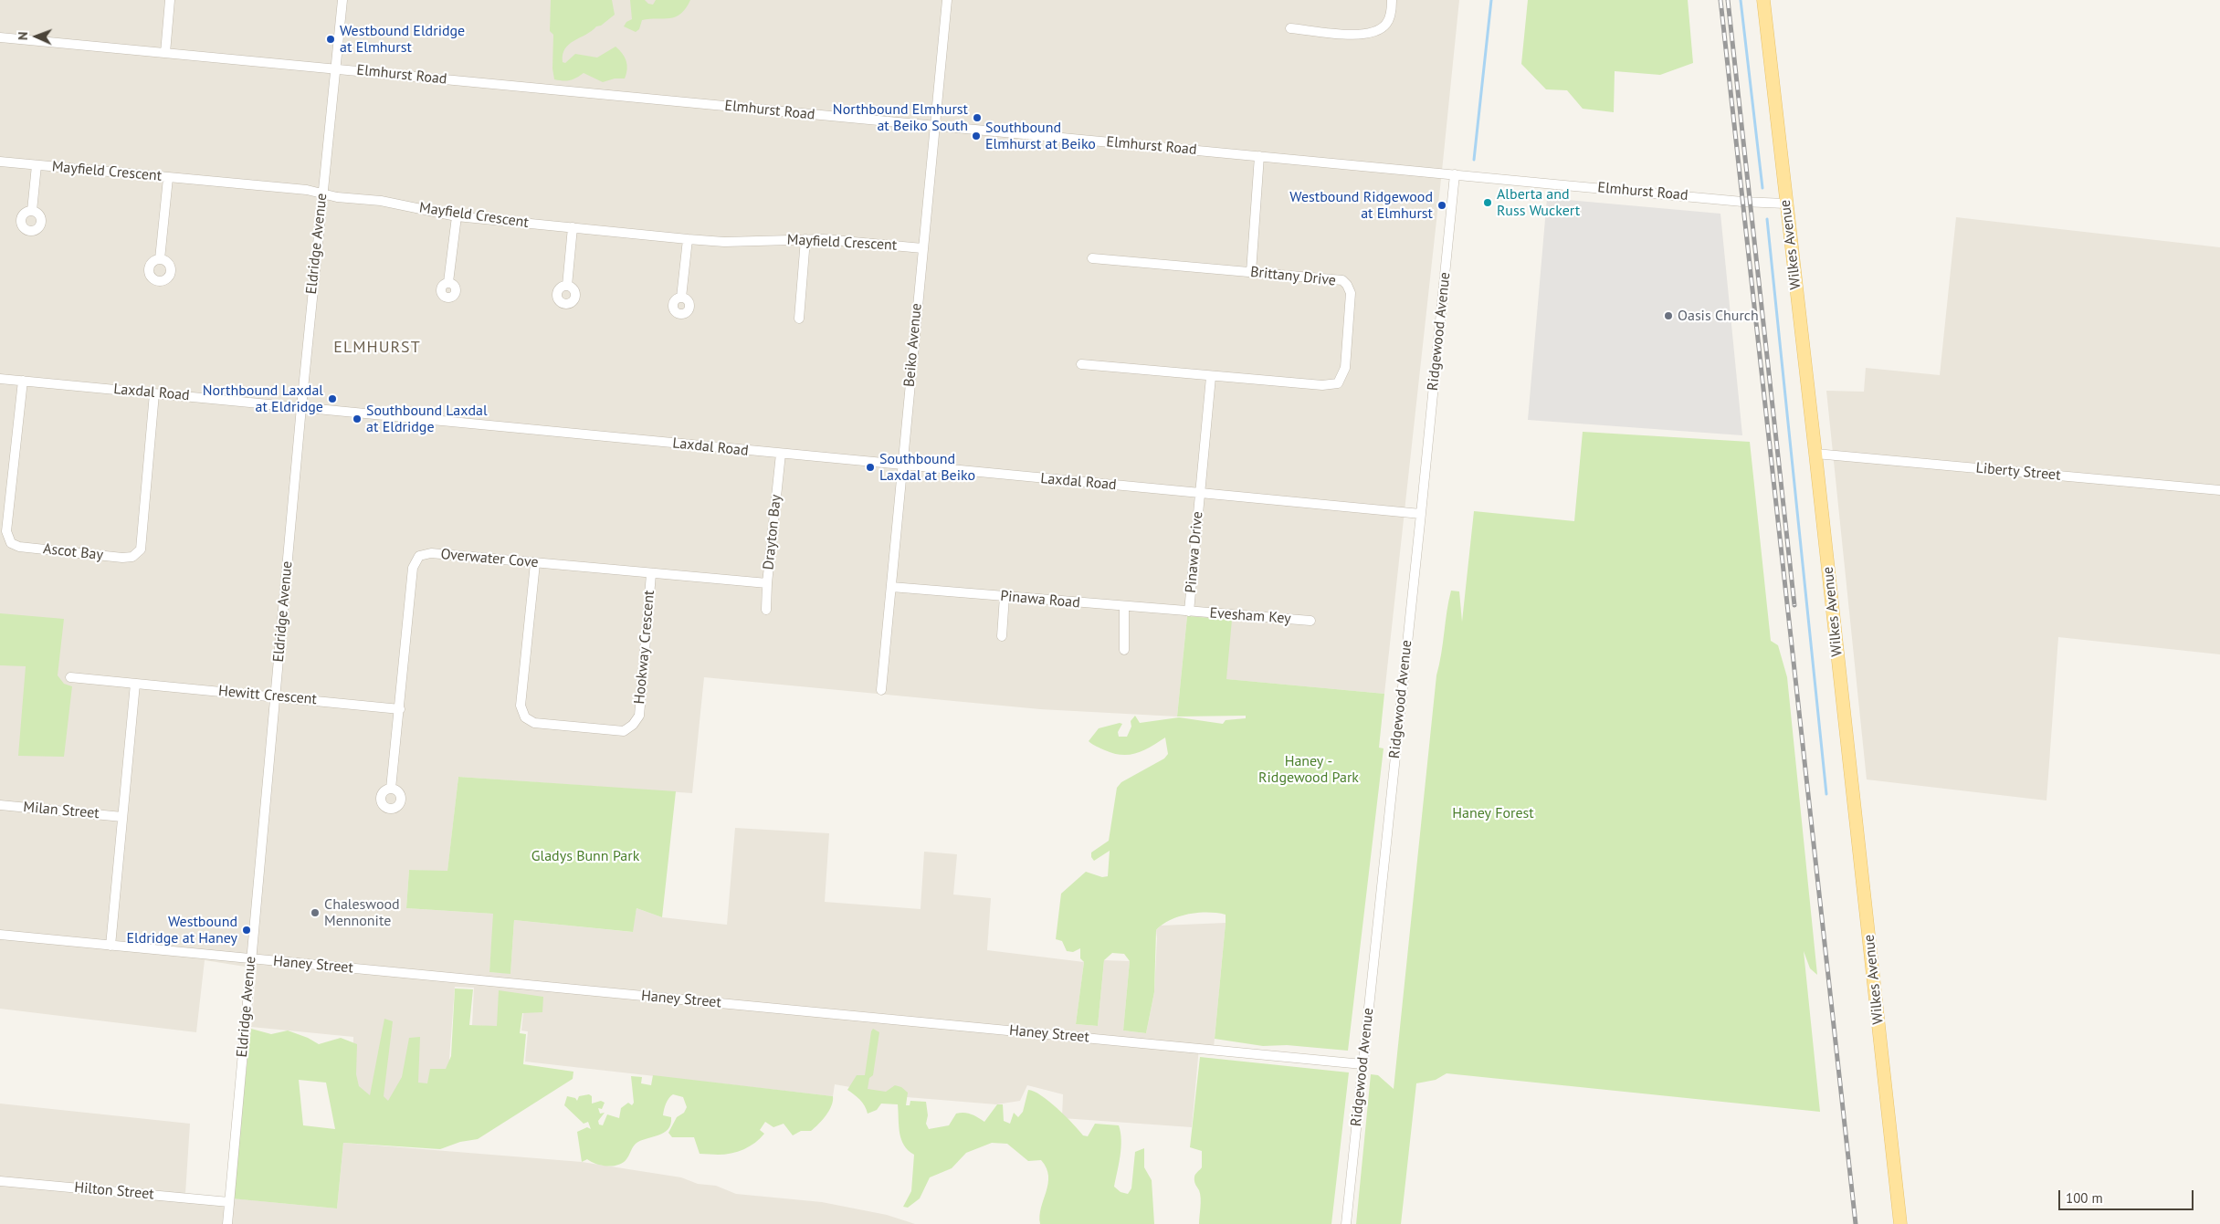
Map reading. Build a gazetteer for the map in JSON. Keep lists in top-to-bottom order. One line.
{"streets":{"main road":["Wilkes Avenue"],"street":["Elmhurst Road","Mayfield Crescent","Eldridge Avenue","Brittany Drive","Ridgewood Avenue","Beiko Avenue","Laxdal Road","Liberty Street","Drayton Bay","Ascot Bay","Pinawa Drive","Overwater Cove","Pinawa Road","Evesham Key","Hookway Crescent","Hewitt Crescent","Milan Street","Haney Street","Hilton Street"]},"crossings":[["Elmhurst Road","Eldridge Avenue"],["Elmhurst Road","Wilkes Avenue"],["Elmhurst Road","Ridgewood Avenue"],["Elmhurst Road","Beiko Avenue"],["Mayfield Crescent","Eldridge Avenue"],["Mayfield Crescent","Beiko Avenue"],["Eldridge Avenue","Laxdal Road"],["Eldridge Avenue","Hewitt Crescent"],["Eldridge Avenue","Haney Street"],["Eldridge Avenue","Hilton Street"],["Wilkes Avenue","Liberty Street"],["Ridgewood Avenue","Laxdal Road"],["Ridgewood Avenue","Haney Street"],["Beiko Avenue","Laxdal Road"],["Beiko Avenue","Pinawa Road"],["Laxdal Road","Drayton Bay"],["Laxdal Road","Ascot Bay"],["Laxdal Road","Pinawa Drive"],["Drayton Bay","Overwater Cove"],["Pinawa Drive","Pinawa Road"],["Pinawa Drive","Evesham Key"],["Overwater Cove","Hookway Crescent"],["Overwater Cove","Hewitt Crescent"],["Pinawa Road","Evesham Key"]],"districts":["ELMHURST"],"parks":["Haney - Ridgewood Park","Haney Forest","Gladys Bunn Park"],"places":["Westbound Eldridge at Elmhurst","Northbound Elmhurst at Beiko South","Southbound Elmhurst at Beiko","Alberta and Russ Wuckert","Westbound Ridgewood at Elmhurst","Oasis Church","Northbound Laxdal at Eldridge","Southbound Laxdal at Eldridge","Southbound Laxdal at Beiko","Chaleswood Mennonite","Westbound Eldridge at Haney"],"scale_bar":"100 m","north":"left"}
